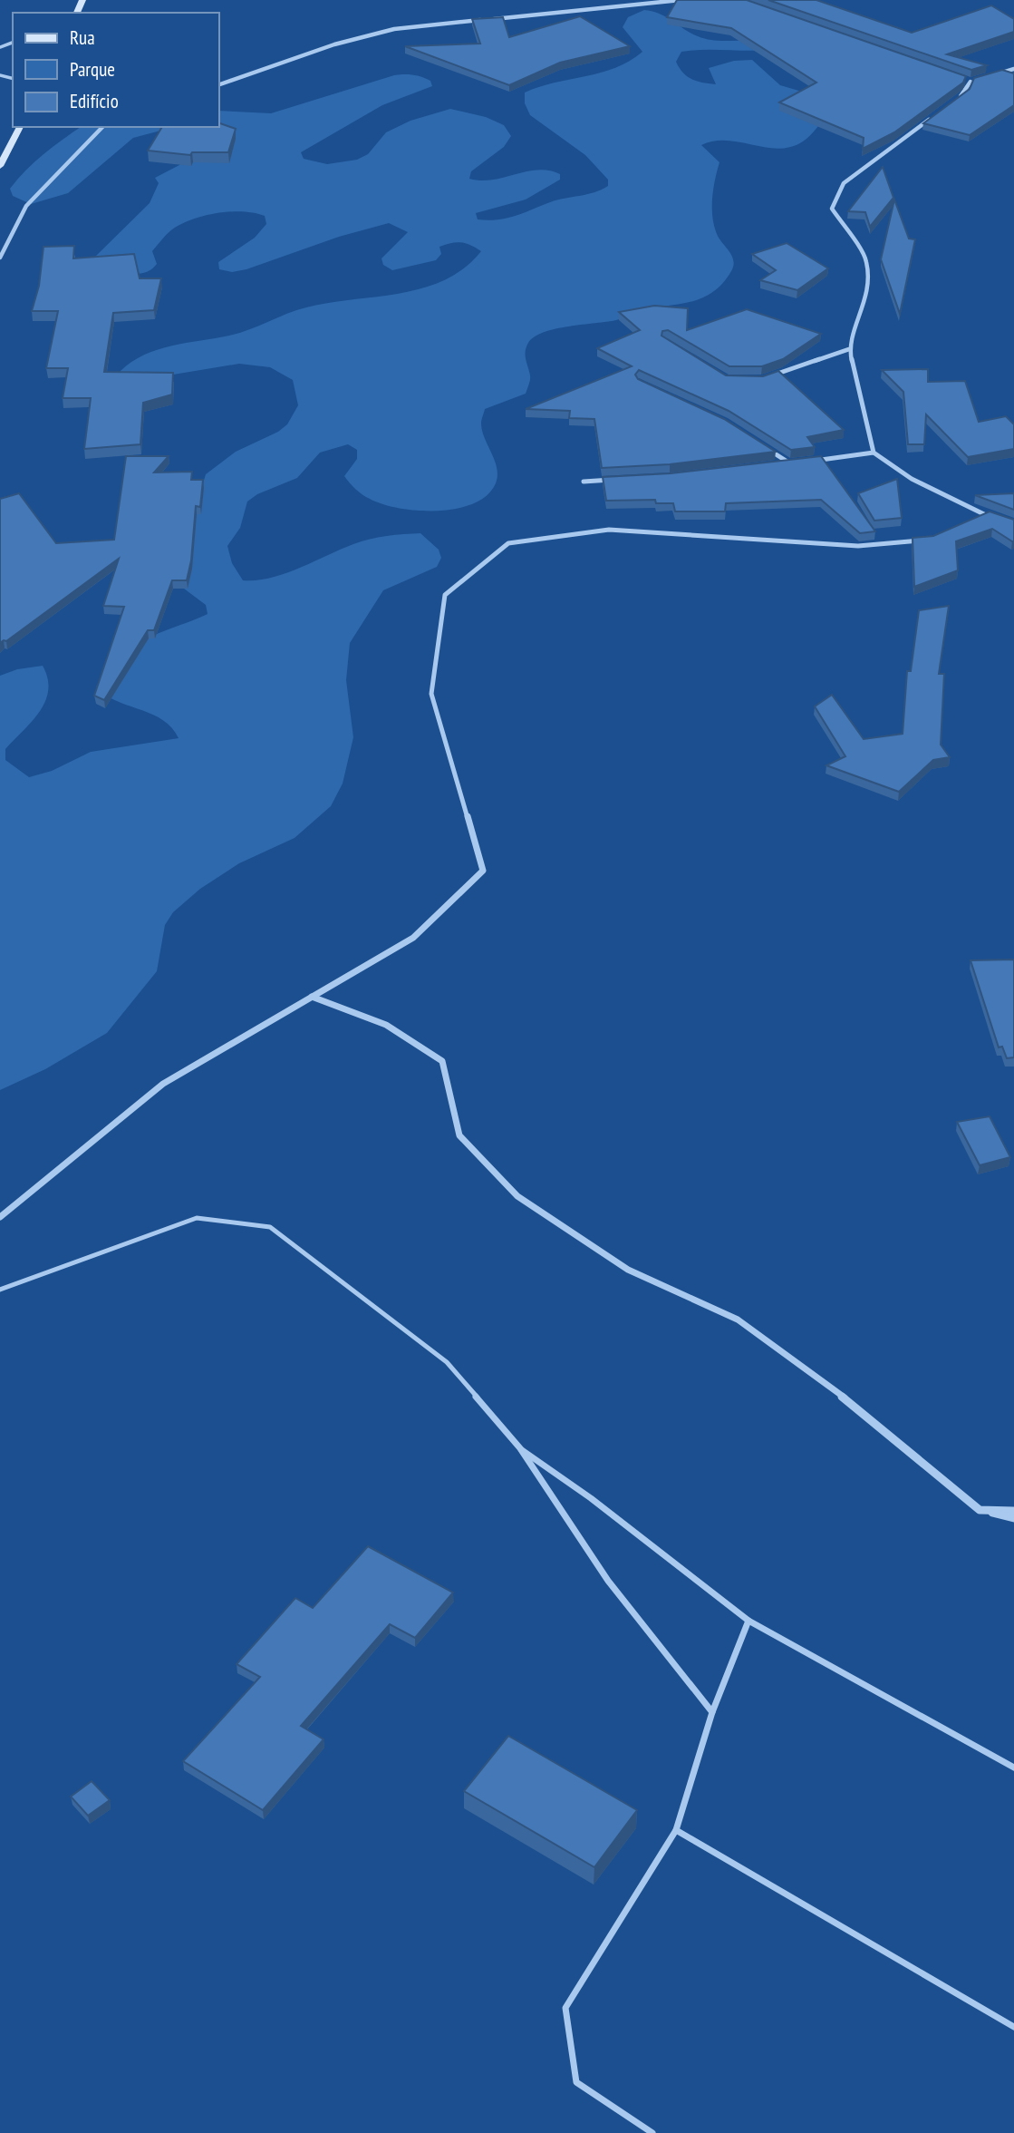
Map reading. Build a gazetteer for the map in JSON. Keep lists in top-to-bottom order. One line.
{"legend":["Rua","Parque","Edifício"]}
